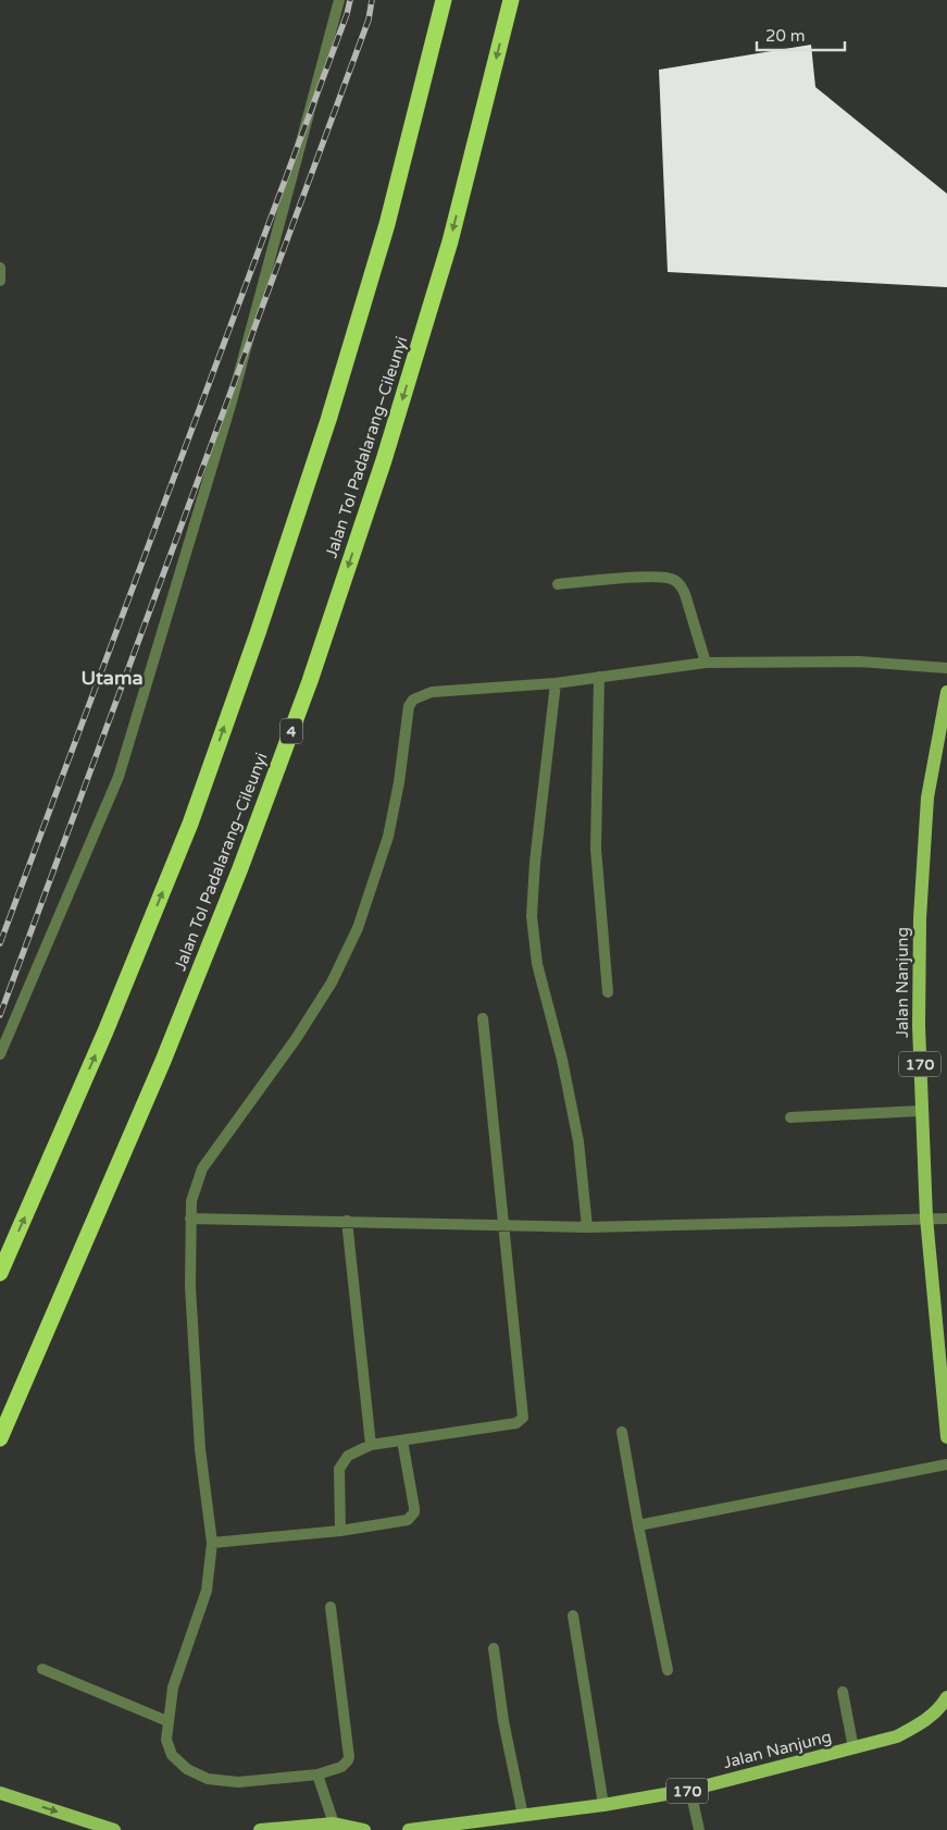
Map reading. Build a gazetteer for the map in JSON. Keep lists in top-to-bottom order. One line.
{"streets":{"highway":["Jalan Tol Padalarang–Cileunyi","4"],"main road":["Jalan Nanjung","170"]},"districts":["Utama"],"scale_bar":"20 m"}
